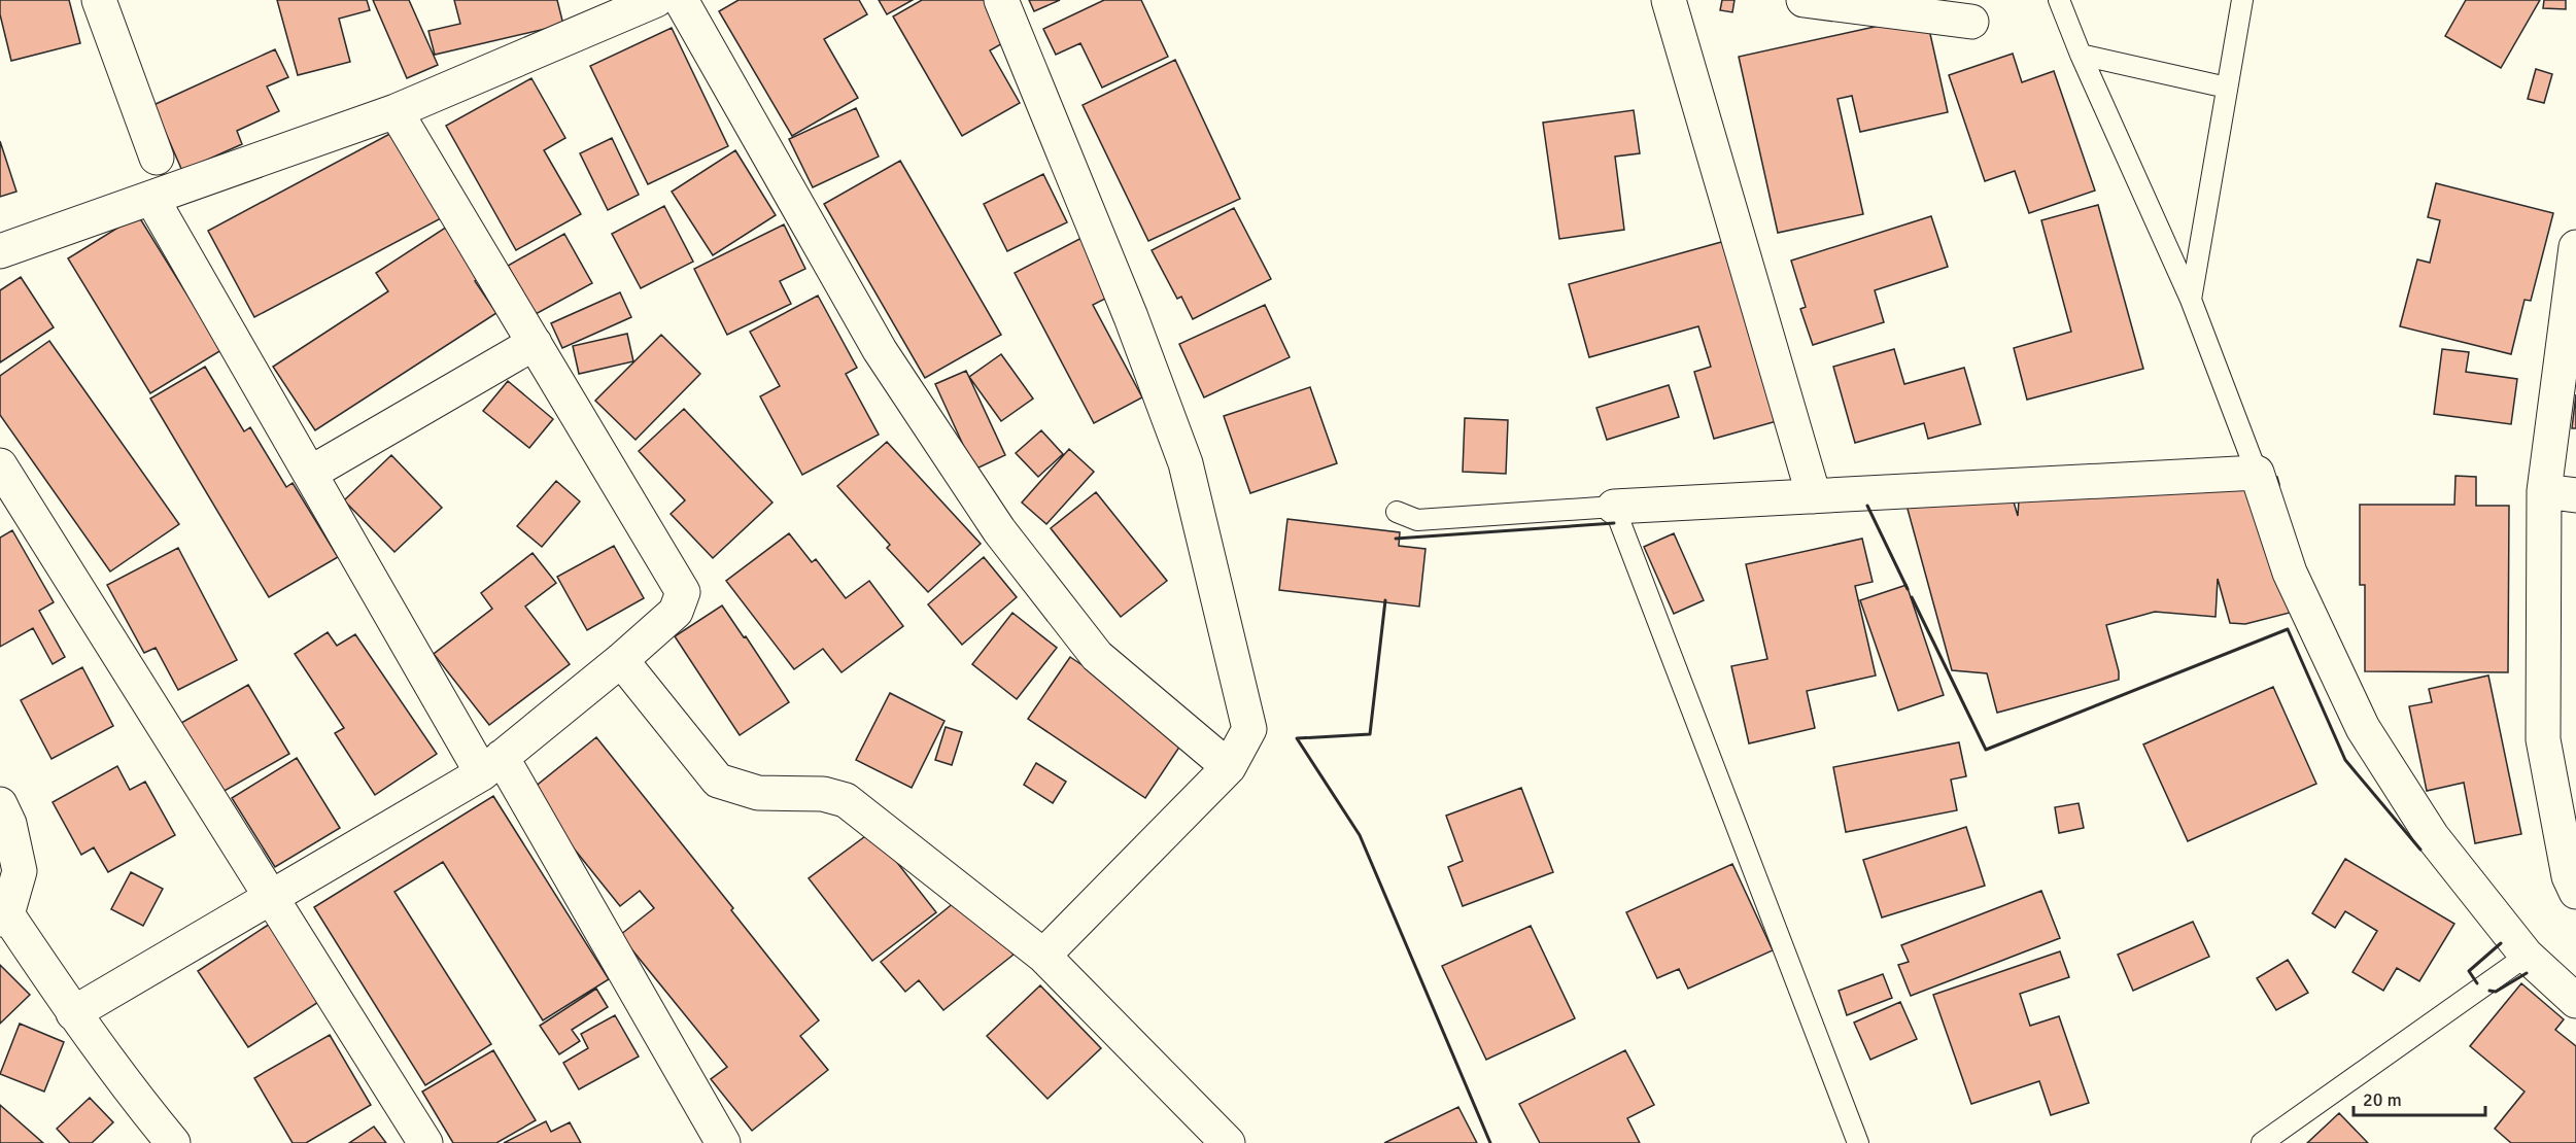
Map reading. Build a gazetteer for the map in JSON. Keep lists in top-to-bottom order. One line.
{"scale_bar":"20 m"}
